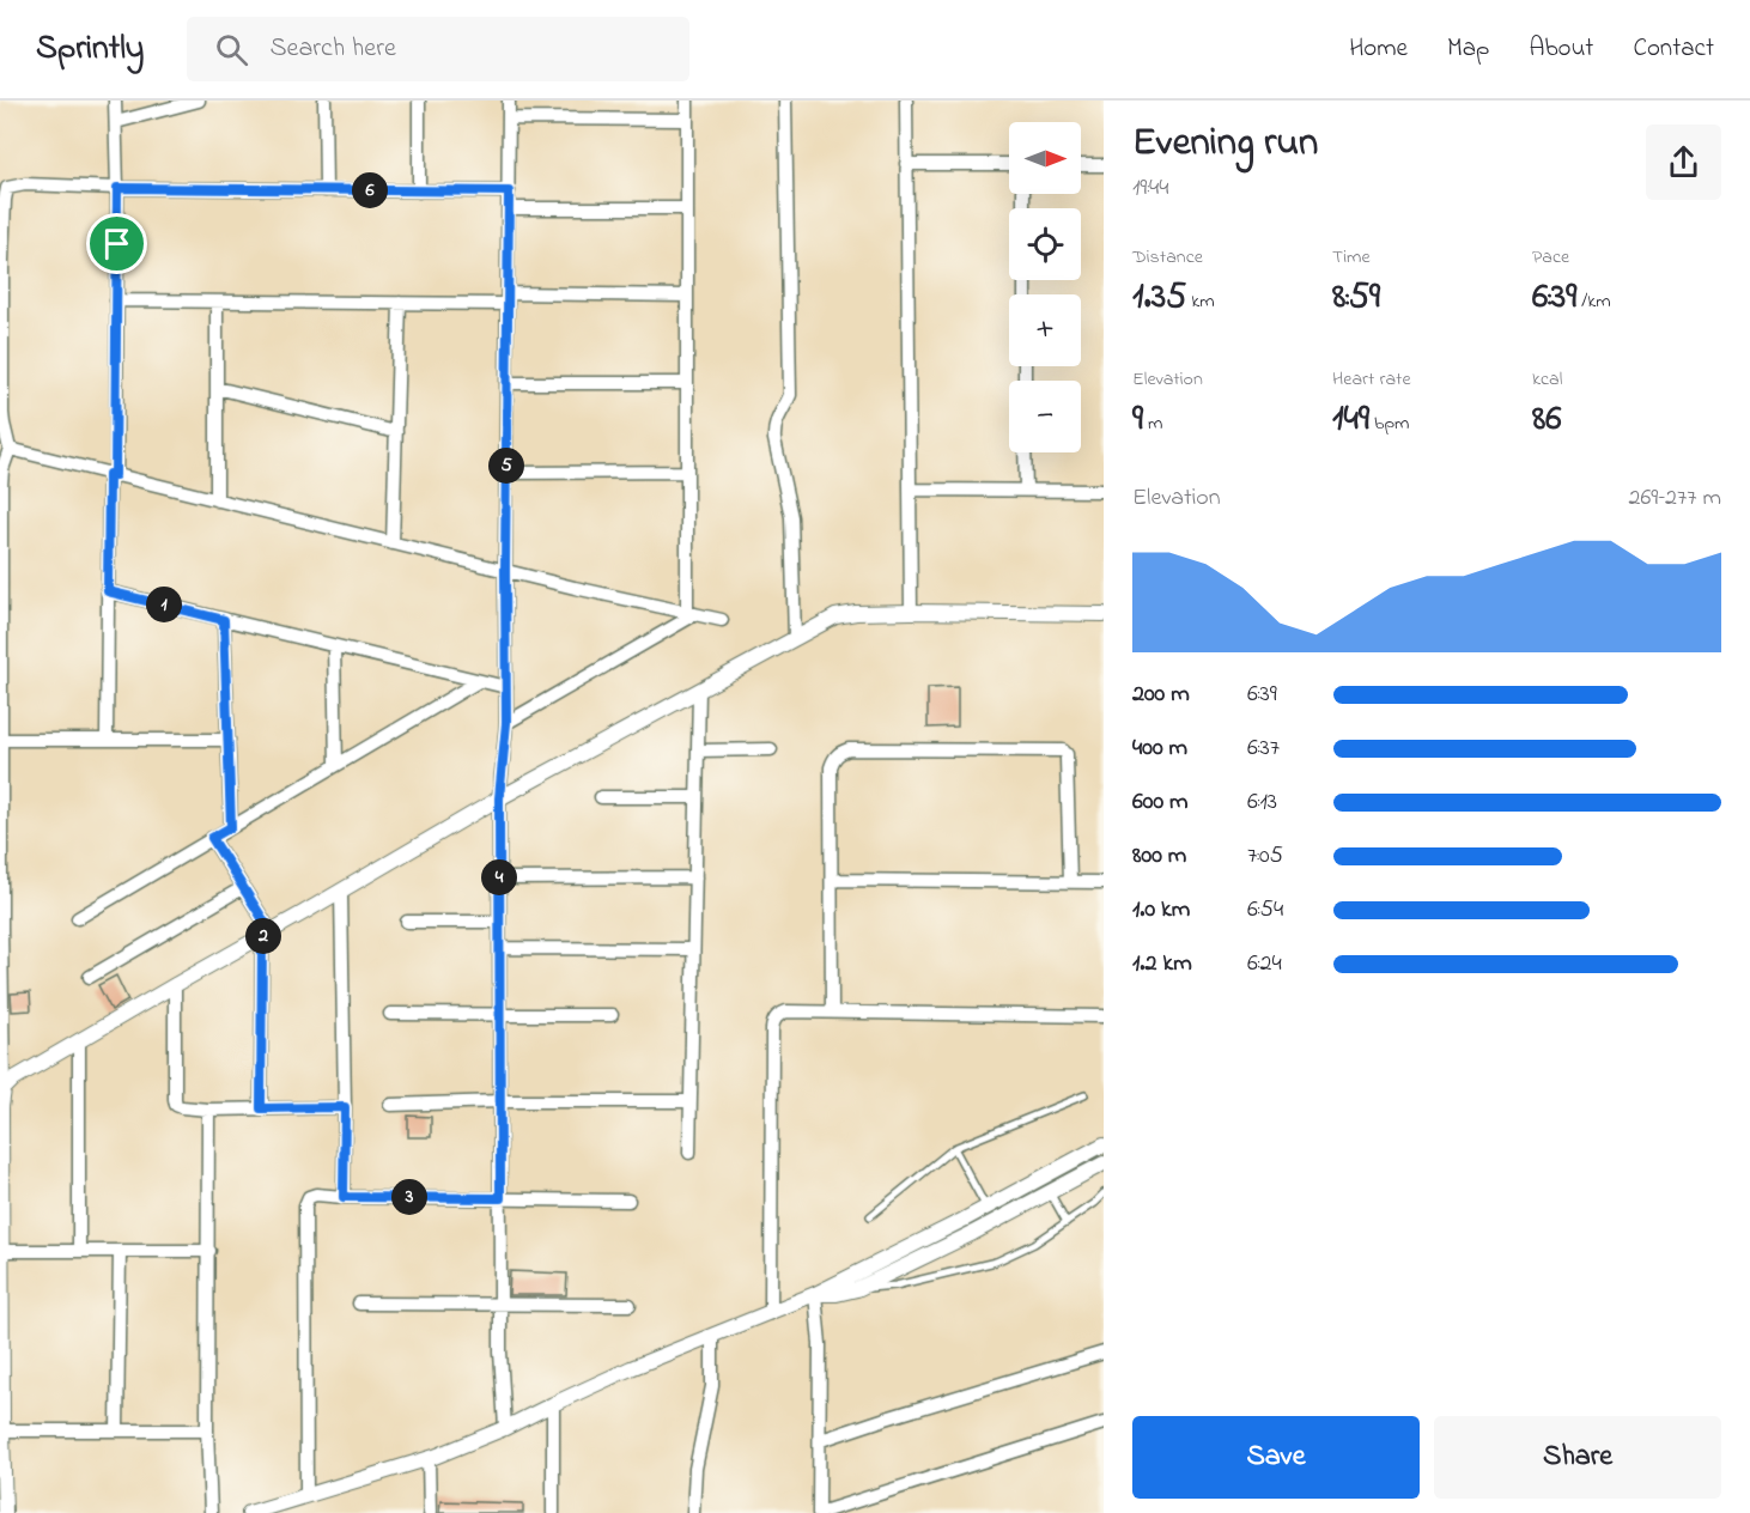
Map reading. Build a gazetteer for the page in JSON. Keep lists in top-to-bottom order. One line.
{"north":"right","page":{"header":"Sprintly","search":"Search here","nav":["Home","Map","About","Contact"],"heading":["Evening run","19:44"],"map_buttons":["+","−"],"pins":["6","5","1","4","2","3"],"stats":[["Distance","1.35 km"],["Time","8:59"],["Pace","6:39 /km"],["Elevation","9 m"],["Heart rate","149 bpm"],["kcal","86"]],"chart":["Elevation","269–277 m"],"list":[{"name":"200 m","note":"6:39"},{"name":"400 m","note":"6:37"},{"name":"600 m","note":"6:13"},{"name":"800 m","note":"7:05"},{"name":"1.0 km","note":"6:54"},{"name":"1.2 km","note":"6:24"}],"buttons":["Save","Share"]}}
